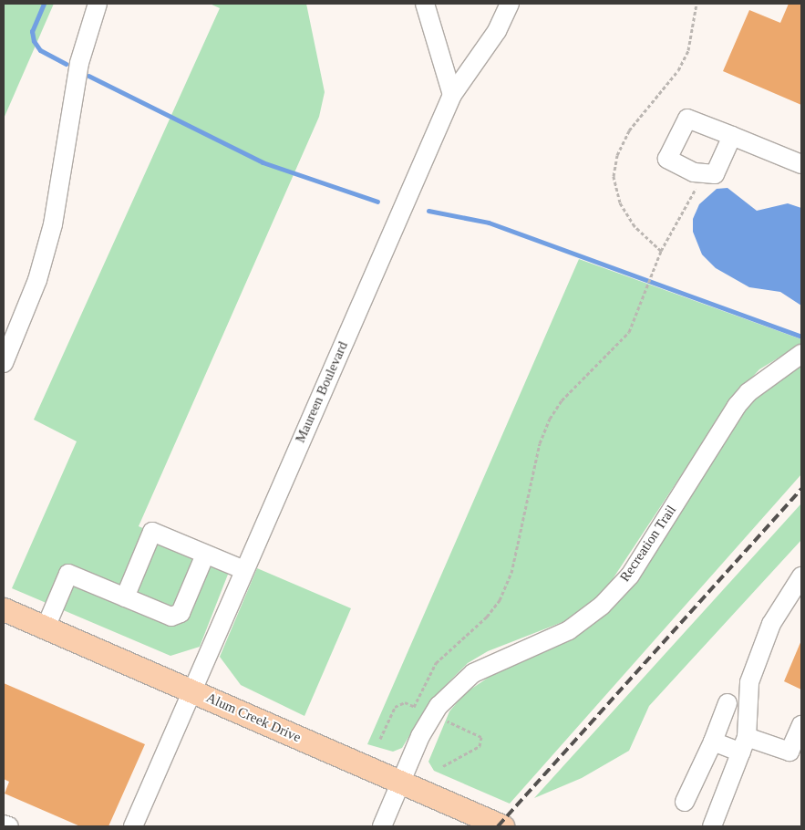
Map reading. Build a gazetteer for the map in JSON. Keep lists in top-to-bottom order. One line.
{"streets":{"main road":["Alum Creek Drive"],"street":["Maureen Boulevard","Recreation Trail"]},"crossings":[["Maureen Boulevard","Alum Creek Drive"],["Recreation Trail","Alum Creek Drive"]]}
